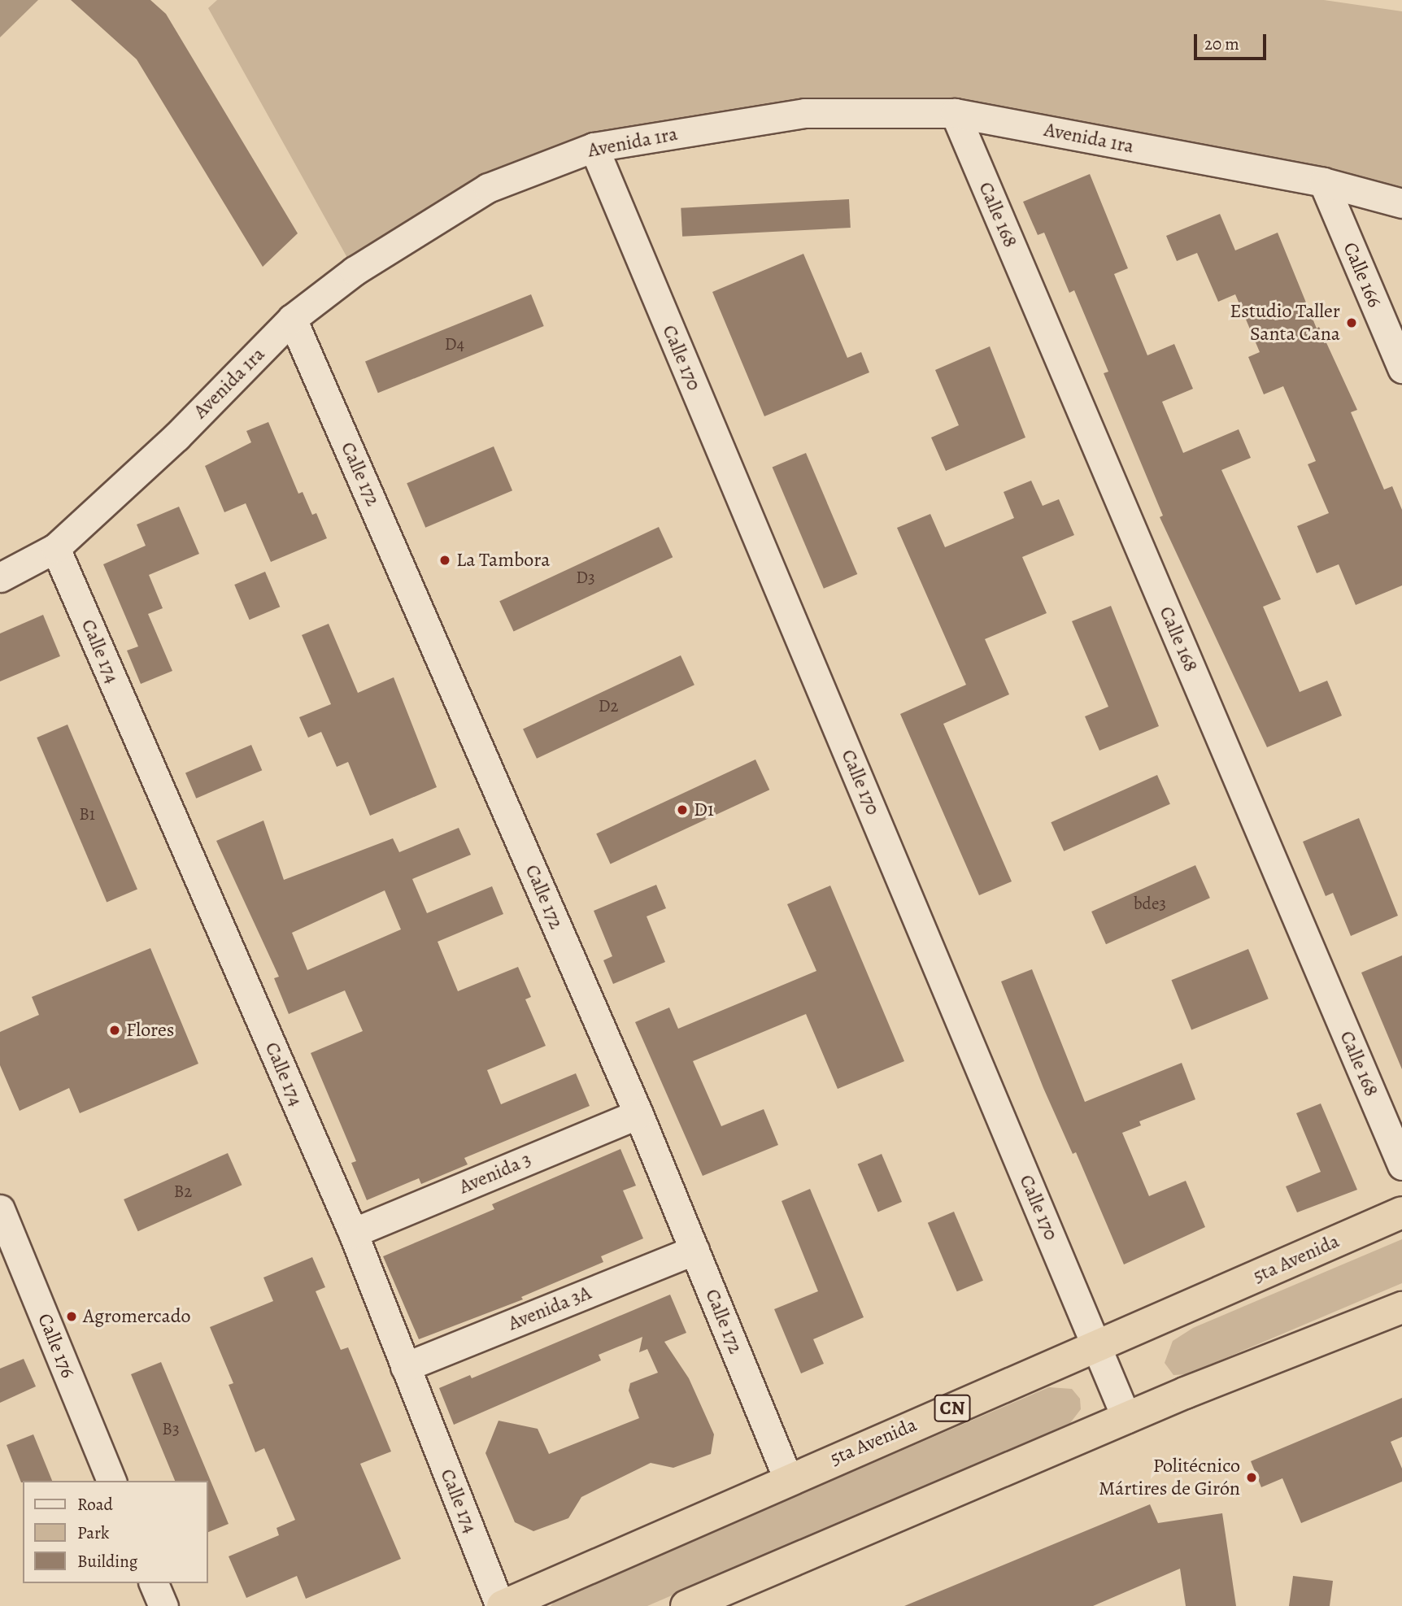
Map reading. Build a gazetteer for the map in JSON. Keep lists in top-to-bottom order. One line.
{"streets":{"highway":["5ta Avenida","CN"],"street":["Avenida 1ra","Calle 168","Calle 166","Calle 170","Calle 172","Calle 174","Avenida 3","Avenida 3A","Calle 176"]},"crossings":[["Avenida 1ra","Calle 168"],["Avenida 1ra","Calle 166"],["Avenida 1ra","Calle 170"],["Avenida 1ra","Calle 172"],["Avenida 1ra","Calle 174"],["Calle 170","5ta Avenida"],["Calle 172","Avenida 3"],["Calle 172","5ta Avenida"],["Calle 172","Avenida 3A"],["Calle 174","Avenida 3"],["Calle 174","5ta Avenida"],["Calle 174","Avenida 3A"]],"places":["Estudio Taller Santa Cana","La Tambora","D1","Flores","Agromercado","Politécnico Mártires de Girón"],"house_numbers":["D4","D3","D2","B1","bde3","B2","B3"],"legend":["Road","Park","Building"],"scale_bar":"20 m"}
